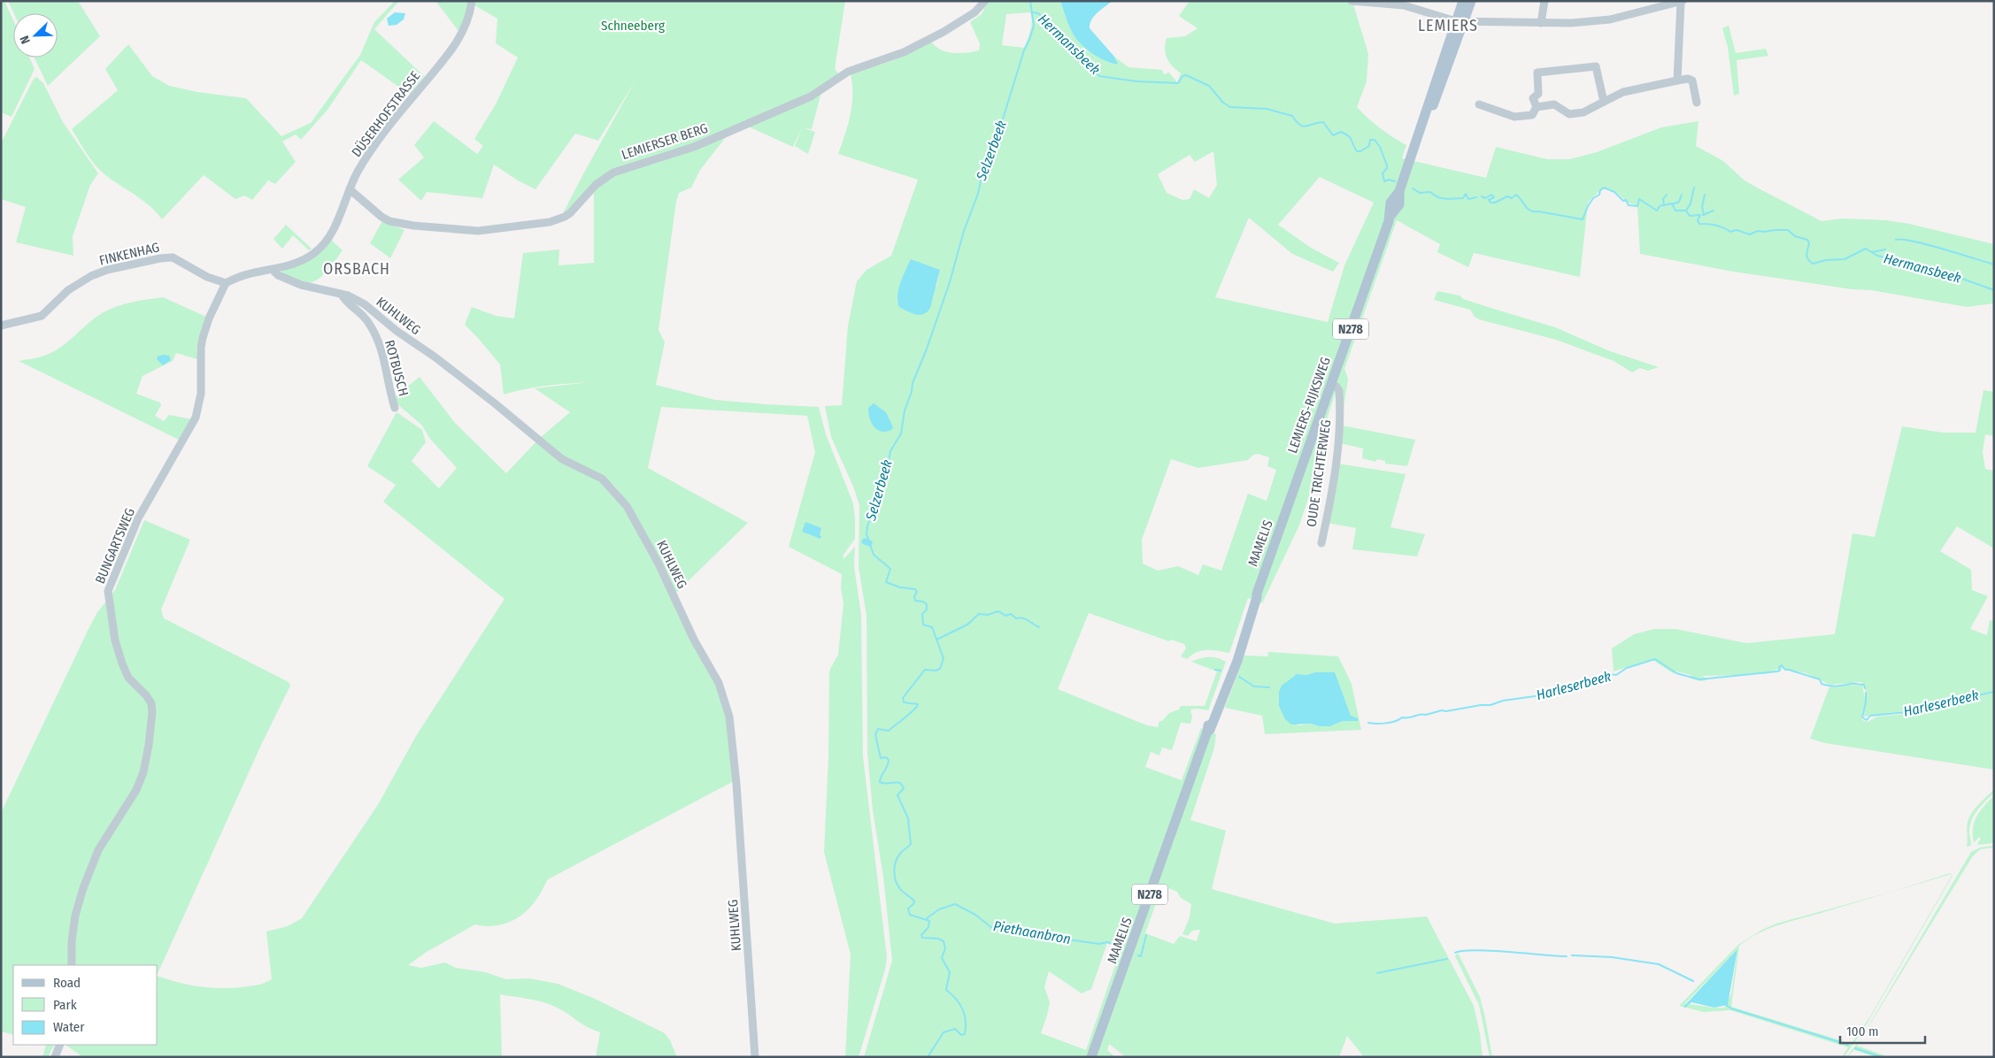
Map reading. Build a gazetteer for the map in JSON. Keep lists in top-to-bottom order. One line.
{"streets":{"main road":["N278","LEMIERS-RIJKSWEG","MAMELIS"],"street":["DÜSERHOFSTRASSE","LEMIERSER BERG","FINKENHAG","KUHLWEG","ROTBUSCH","OUDE TRICHTERWEG","BUNGARTSWEG"]},"crossings":[["DÜSERHOFSTRASSE","LEMIERSER BERG"],["DÜSERHOFSTRASSE","FINKENHAG"],["DÜSERHOFSTRASSE","KUHLWEG"],["DÜSERHOFSTRASSE","BUNGARTSWEG"],["FINKENHAG","BUNGARTSWEG"],["KUHLWEG","ROTBUSCH"],["LEMIERS-RIJKSWEG","OUDE TRICHTERWEG"],["LEMIERS-RIJKSWEG","MAMELIS"]],"districts":["LEMIERS","ORSBACH"],"water":["Hermansbeek","Selzerbeek","Harleserbeek","Piethaanbron"],"parks":["Schneeberg"],"legend":["Road","Park","Water"],"scale_bar":"100 m","north":"bottom left"}
